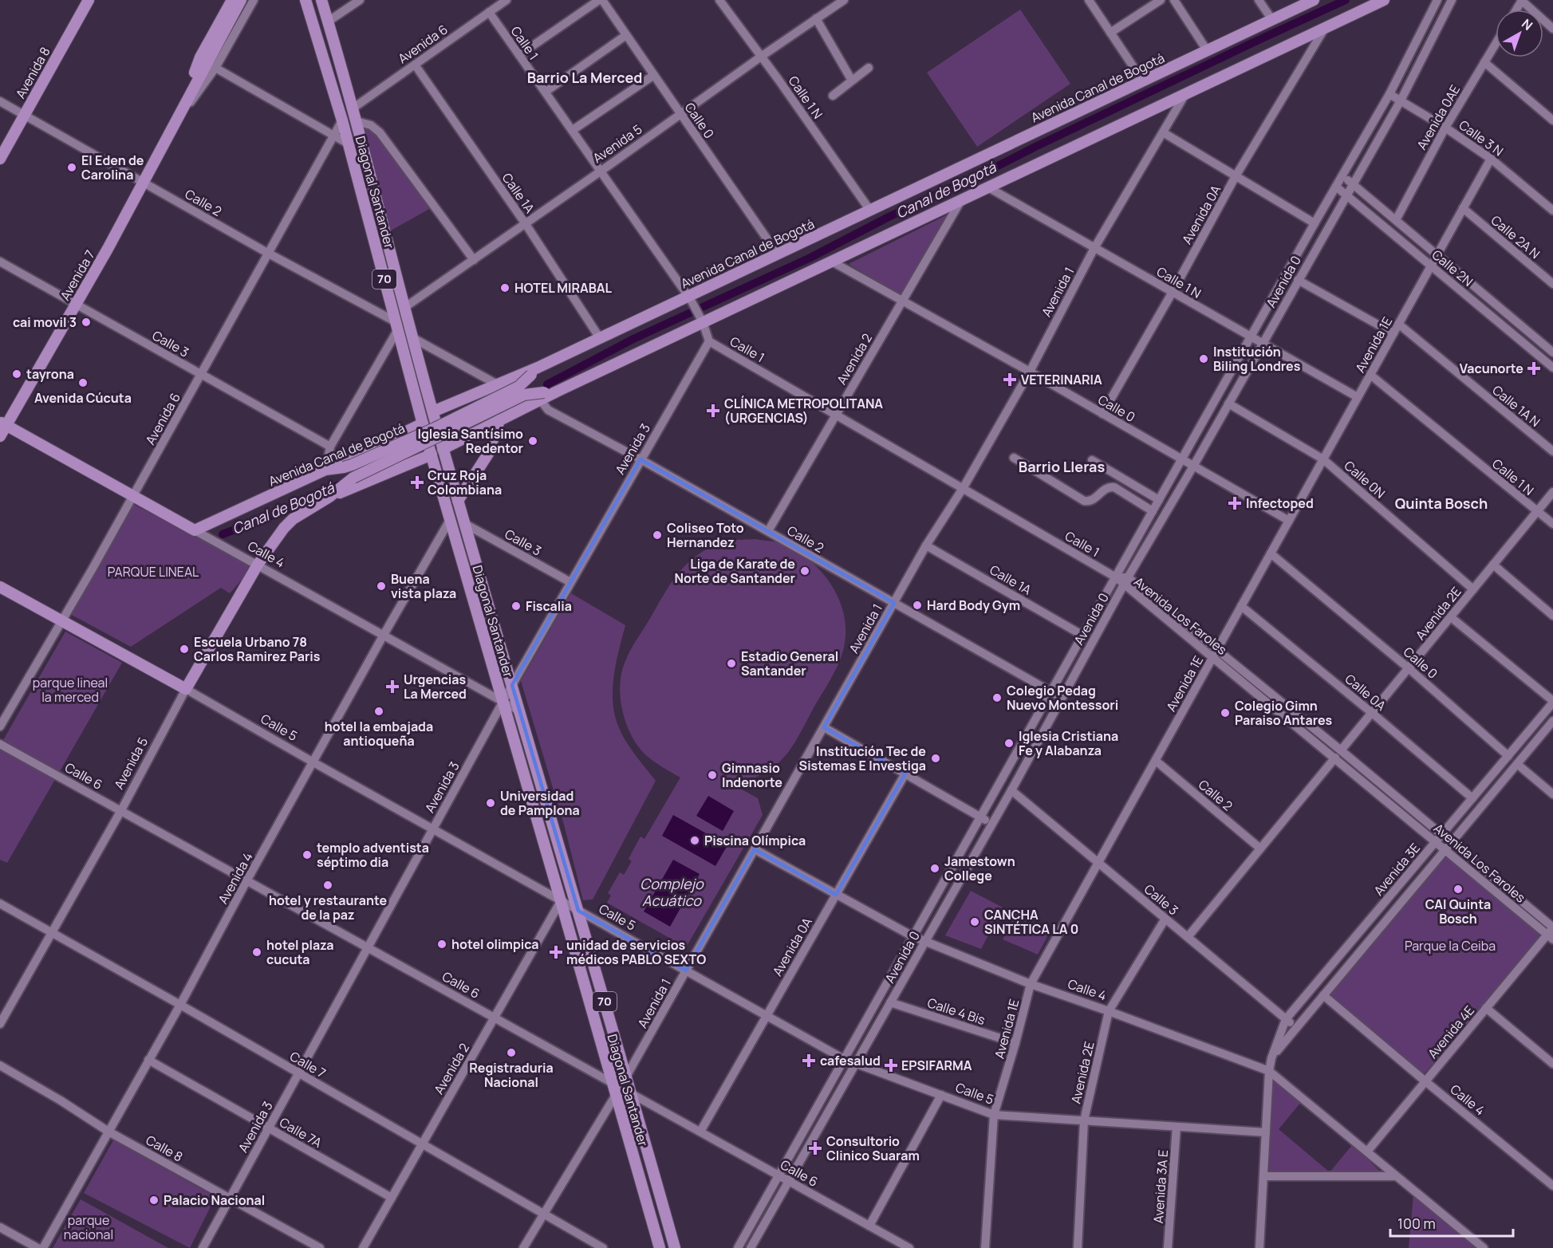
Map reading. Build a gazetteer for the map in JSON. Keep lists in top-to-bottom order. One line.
{"streets":{"main road":["Avenida 8","Avenida Canal de Bogotá","Avenida 5","Diagonal Santander","Avenida 7","70","Calle 4","Calle 5"],"street":["Calle 1","Avenida 6","Calle 1 N","Avenida 0AE","Calle 0","Calle 3 N","Calle 1A","Calle 2","Avenida 0A","Calle 2A N","Calle 2N","Avenida 0","Avenida 1","Calle 3","Avenida 1E","Avenida 2","Calle 1A N","Avenida 3","Calle 0N","Avenida 2E","Avenida Los Faroles","Calle 0A","Calle 6","Avenida 3E","Avenida 4","Calle 4 Bis","Avenida 4E","Calle 7","Calle 7A","Calle 8","Avenida 3A E"]},"crossings":[["Calle 1","Avenida 6"],["Calle 1","Avenida Canal de Bogotá"],["Calle 1","Avenida 5"],["Calle 1","Avenida 0"],["Calle 1","Avenida 1"],["Calle 1","Avenida 2"],["Calle 1","Avenida 3"],["Calle 1","Avenida Los Faroles"],["Avenida 6","Diagonal Santander"],["Avenida 6","Calle 1A"],["Avenida 6","Calle 2"],["Avenida 6","Calle 3"],["Avenida 6","Calle 4"],["Avenida 6","Calle 5"],["Avenida 8","Calle 2"],["Avenida Canal de Bogotá","Calle 1 N"],["Avenida Canal de Bogotá","Calle 0"],["Avenida Canal de Bogotá","Avenida 5"],["Avenida Canal de Bogotá","Calle 1A"],["Avenida Canal de Bogotá","Calle 2"],["Avenida Canal de Bogotá","Avenida 0A"],["Avenida Canal de Bogotá","Avenida 1"],["Avenida Canal de Bogotá","Avenida 2"],["Avenida Canal de Bogotá","Calle 4"],["Calle 1 N","Avenida 5"],["Calle 1 N","Avenida 0A"],["Calle 1 N","Avenida 0"],["Calle 1 N","Avenida 1"],["Calle 1 N","Avenida 1E"],["Calle 1 N","Avenida 2E"],["Avenida 0AE","Calle 3 N"],["Avenida 0AE","Calle 2N"],["Calle 0","Avenida 5"],["Calle 0","Avenida 0A"],["Calle 0","Avenida 0"],["Calle 0","Avenida 1"],["Calle 0","Avenida 1E"],["Calle 0","Avenida 2"],["Calle 0","Avenida 2E"],["Calle 0","Avenida 3E"],["Calle 3 N","Avenida 0"],["Calle 3 N","Avenida 1E"],["Avenida 5","Diagonal Santander"],["Avenida 5","Calle 1A"],["Avenida 5","Calle 4"],["Avenida 5","Calle 5"],["Avenida 5","Calle 6"],["Avenida 5","Calle 7"],["Diagonal Santander","Calle 2"],["Diagonal Santander","Avenida 1"],["Diagonal Santander","Calle 3"],["Diagonal Santander","Avenida 2"],["Diagonal Santander","Avenida 3"],["Diagonal Santander","Calle 4"],["Diagonal Santander","Calle 5"],["Diagonal Santander","Calle 6"],["Diagonal Santander","Avenida 4"],["Calle 1A","Avenida 0"],["Calle 1A","Avenida 1"],["Calle 2","Avenida 7"],["Calle 2","Avenida 0"],["Calle 2","Avenida 1"],["Calle 2","Avenida 1E"],["Calle 2","Avenida 2"],["Calle 2","Avenida 3"],["Calle 2","Avenida 2E"],["Avenida 0A","Calle 4"],["Avenida 0A","Calle 5"],["Avenida 0A","Calle 6"],["Calle 2A N","Avenida 1E"],["Calle 2N","Avenida 0"],["Calle 2N","Avenida 1E"],["Avenida 7","Calle 3"],["Avenida 7","Calle 4"],["Avenida 0","Calle 3"],["Avenida 0","Calle 0N"],["Avenida 0","Calle 4"],["Avenida 0","Avenida Los Faroles"],["Avenida 0","Calle 5"],["Avenida 0","Calle 6"],["Avenida 0","Calle 4 Bis"],["Avenida 1","Calle 4"],["Avenida 1","Calle 5"],["Avenida 1","Calle 6"],["Avenida 1","Calle 7"],["Calle 3","Avenida 1E"],["Calle 3","Avenida 3"],["Calle 3","Avenida 2E"],["Calle 3","Avenida 3E"],["Avenida 1E","Calle 1A N"],["Avenida 1E","Calle 0N"],["Avenida 1E","Calle 4"],["Avenida 1E","Avenida Los Faroles"],["Avenida 1E","Calle 0A"],["Avenida 1E","Calle 5"],["Avenida 1E","Calle 4 Bis"],["Avenida 2","Calle 5"],["Avenida 2","Calle 6"],["Avenida 2","Calle 7"],["Avenida 2","Calle 7A"],["Avenida 3","Calle 4"],["Avenida 3","Calle 5"],["Avenida 3","Calle 6"],["Avenida 3","Calle 7"],["Avenida 3","Calle 7A"],["Avenida 3","Calle 8"],["Calle 0N","Avenida 2E"],["Calle 4","Avenida 2E"],["Calle 4","Avenida 3E"],["Calle 4","Avenida 4"],["Calle 4","Avenida 4E"],["Avenida 2E","Avenida Los Faroles"],["Avenida 2E","Calle 0A"],["Avenida 2E","Calle 5"],["Avenida Los Faroles","Avenida 3E"],["Avenida Los Faroles","Avenida 4E"],["Calle 0A","Avenida 3E"],["Calle 5","Avenida 3E"],["Calle 5","Avenida 4"],["Calle 5","Avenida 3A E"],["Calle 6","Avenida 4"],["Avenida 4","Calle 7"],["Avenida 4","Calle 7A"],["Avenida 4","Calle 8"]],"districts":["Barrio La Merced","Barrio Lleras","Quinta Bosch"],"water":["Canal de Bogotá","Complejo Acuático"],"parks":["PARQUE LINEAL","parque lineal la merced","Parque la Ceiba","parque nacional"],"places":{"other":["El Eden de Carolina","HOTEL MIRABAL","cai movil 3","Institución Biling Londres","tayrona","Avenida Cúcuta","Iglesia Santísimo Redentor","Coliseo Toto Hernandez","Liga de Karate de Norte de Santander","Buena vista plaza","Hard Body Gym","Fiscalia","Escuela Urbano 78 Carlos Ramirez Paris","Estadio General Santander","Colegio Pedag Nuevo Montessori","hotel la embajada antioqueña","Colegio Gimn Paraiso Antares","Iglesia Cristiana Fe y Alabanza","Institución Tec de Sistemas E Investiga","Gimnasio Indenorte","Universidad de Pamplona","Piscina Olímpica","templo adventista séptimo dia","Jamestown College","hotel y restaurante de la paz","CAI Quinta Bosch","CANCHA SINTÉTICA LA 0","hotel olimpica","hotel plaza cucuta","Registraduria Nacional","Palacio Nacional"],"health":["Vacunorte","VETERINARIA","CLÍNICA METROPOLITANA (URGENCIAS)","Cruz Roja Colombiana","Infectoped","Urgencias La Merced","unidad de servicios médicos PABLO SEXTO","cafesalud","EPSIFARMA","Consultorio Clinico Suaram"]},"scale_bar":"100 m","north":"top right"}
